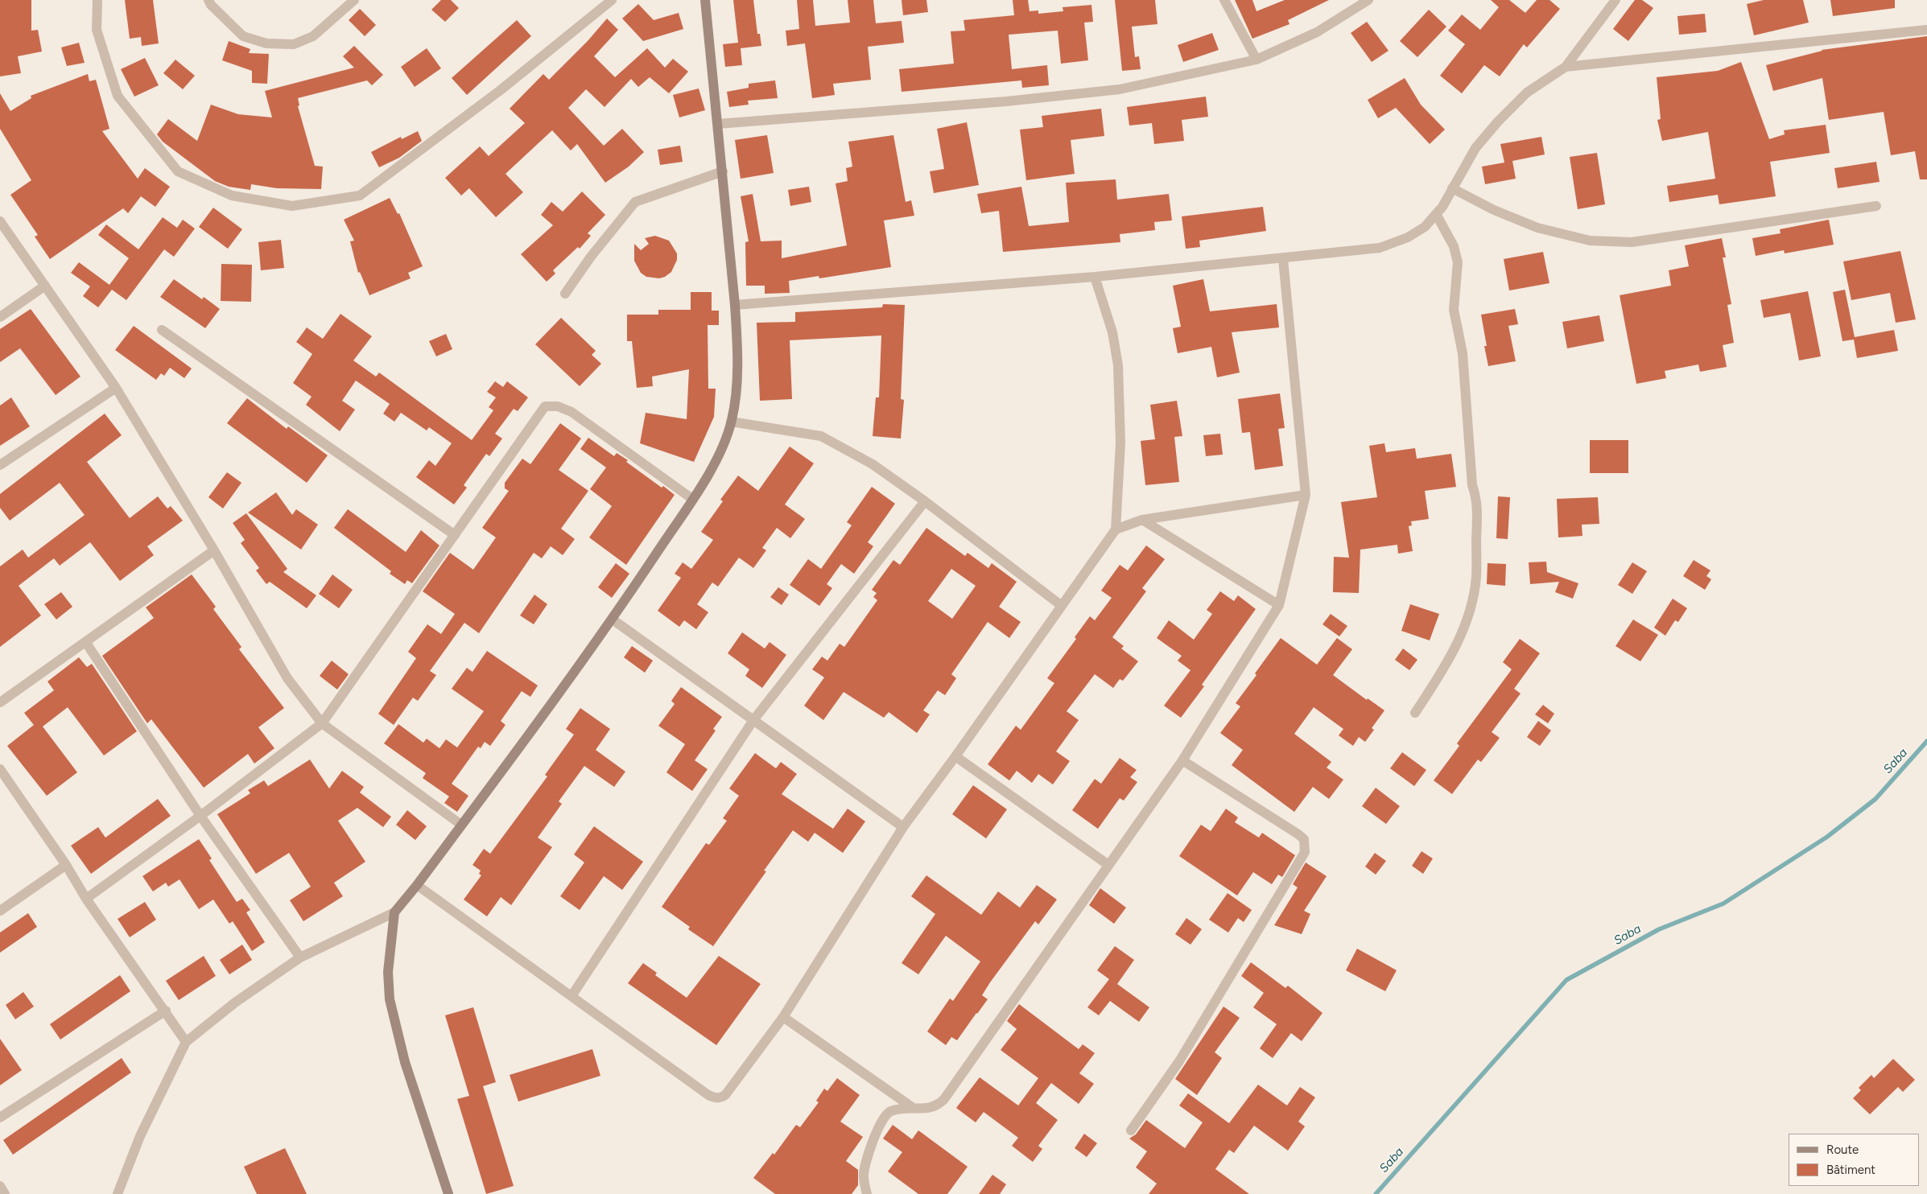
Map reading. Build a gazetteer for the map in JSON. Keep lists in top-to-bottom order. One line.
{"water":["Saba"],"legend":["Route","Bâtiment"]}
